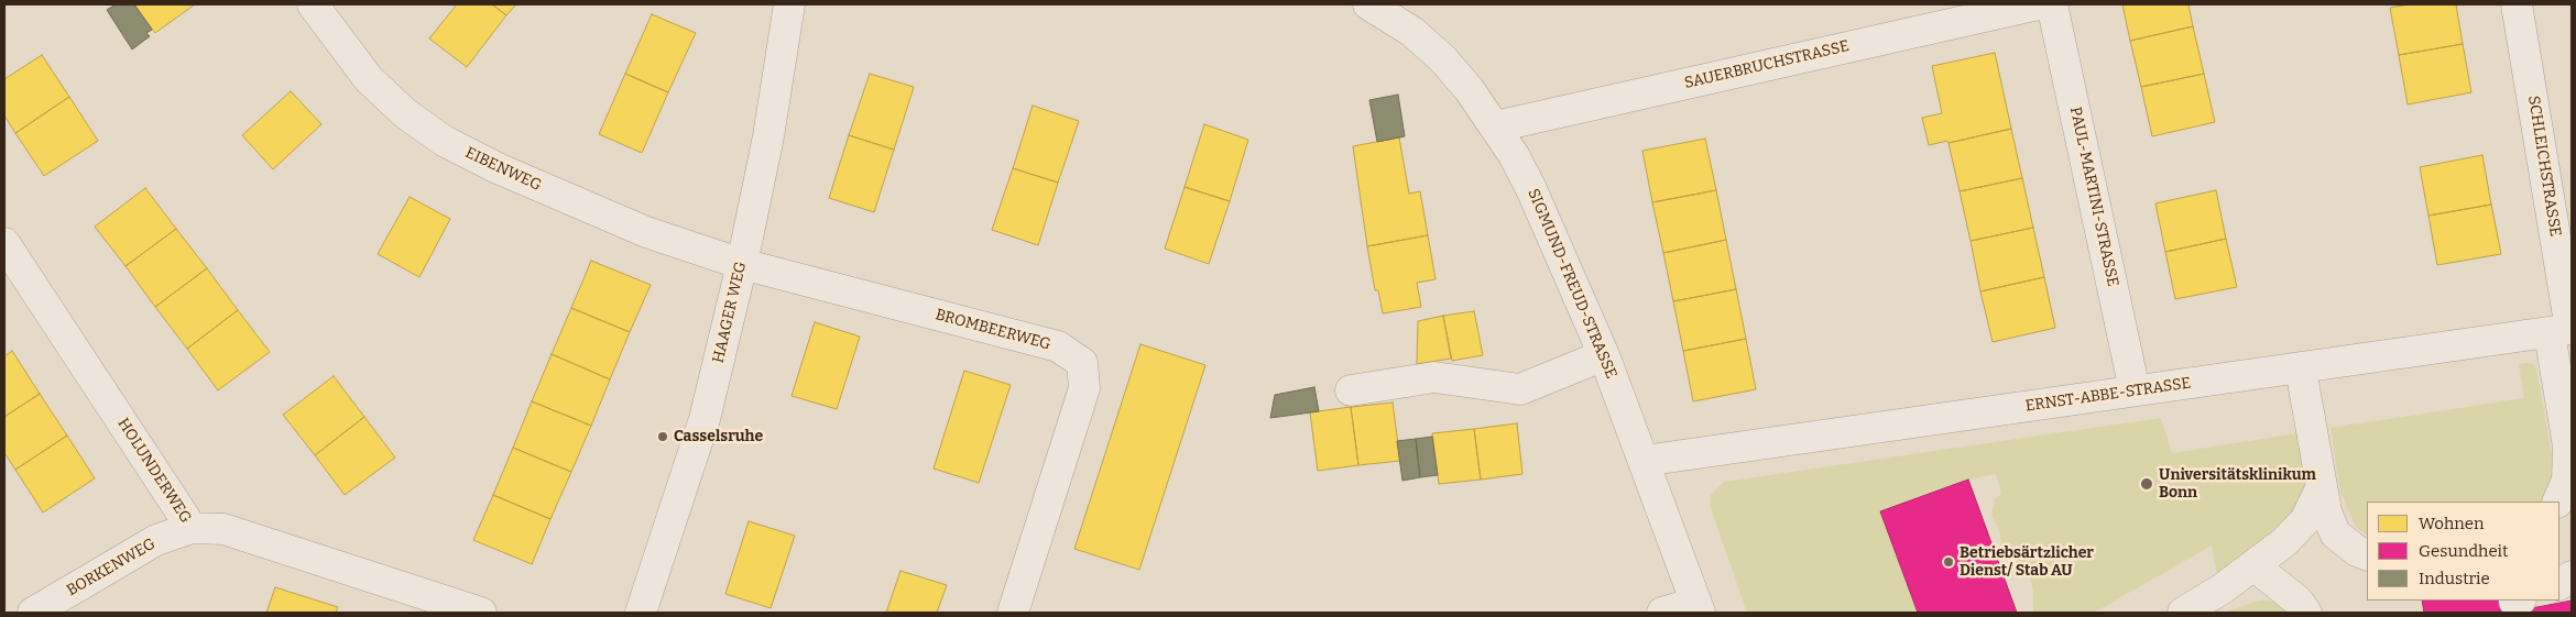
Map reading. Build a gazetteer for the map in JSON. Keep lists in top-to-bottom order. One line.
{"streets":{"street":["SAUERBRUCHSTRASSE","SCHLEICHSTRASSE","EIBENWEG","PAUL-MARTINI-STRASSE","SIGMUND-FREUD-STRASSE","HAAGER WEG","BROMBEERWEG","ERNST-ABBE-STRASSE","HOLUNDERWEG","BORKENWEG"]},"crossings":[["SAUERBRUCHSTRASSE","SIGMUND-FREUD-STRASSE"],["SCHLEICHSTRASSE","ERNST-ABBE-STRASSE"],["EIBENWEG","HAAGER WEG"],["EIBENWEG","BROMBEERWEG"],["PAUL-MARTINI-STRASSE","ERNST-ABBE-STRASSE"],["SIGMUND-FREUD-STRASSE","ERNST-ABBE-STRASSE"],["HAAGER WEG","BROMBEERWEG"],["HOLUNDERWEG","BORKENWEG"]],"places":["Casselsruhe","Universitätsklinikum Bonn","Betriebsärtzlicher Dienst/ Stab AU"],"legend":["Wohnen","Gesundheit","Industrie"]}
